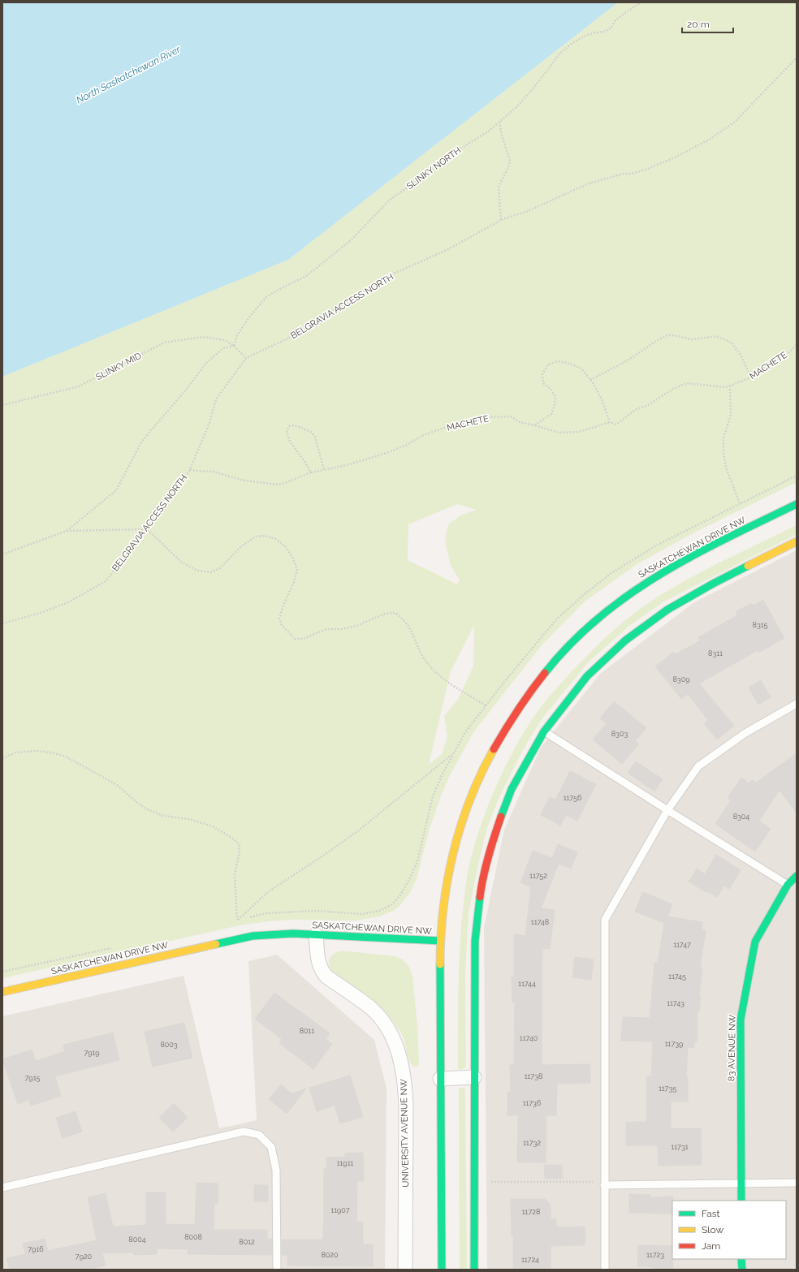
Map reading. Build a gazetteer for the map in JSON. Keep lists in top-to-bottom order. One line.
{"streets":{"street":["SASKATCHEWAN DRIVE NW","83 AVENUE NW","UNIVERSITY AVENUE NW"],"path":["SLINKY NORTH","BELGRAVIA ACCESS NORTH","MACHETE","SLINKY MID"]},"crossings":[["SLINKY NORTH","SLINKY MID"],["SASKATCHEWAN DRIVE NW","UNIVERSITY AVENUE NW"]],"water":["North Saskatchewan River"],"house_numbers":["8315","8311","8309","8303","11756","8304","11752","11748","11747","11745","11744","11743","8011","11740","11739","8003","7919","11738","7915","11735","11736","11732","11731","11911","11907","11728","8008","8004","8012","7916","8020","11723","7920","11724"],"legend":["Fast","Slow","Jam"],"scale_bar":"20 m"}
